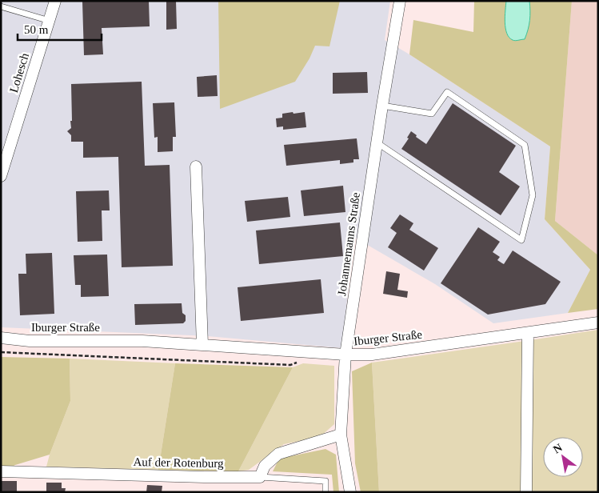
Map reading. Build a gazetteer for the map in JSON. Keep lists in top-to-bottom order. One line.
{"streets":{"street":["Lohesch","Johannemanns Straße","Iburger Straße","Auf der Rotenburg"]},"crossings":[["Johannemanns Straße","Iburger Straße"]],"scale_bar":"50 m","north":"top left"}
